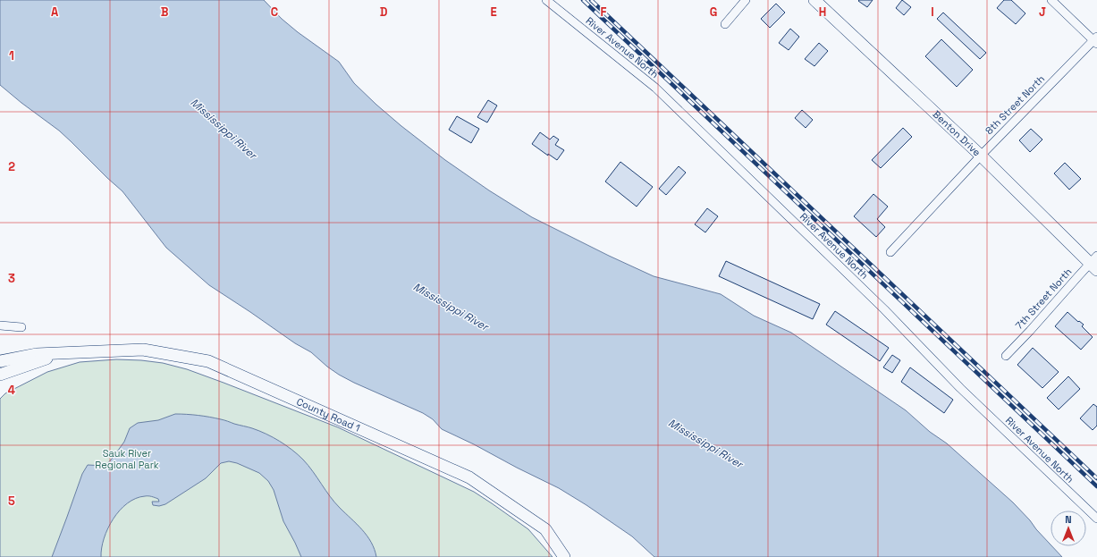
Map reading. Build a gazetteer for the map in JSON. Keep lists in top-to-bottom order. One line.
{"streets":{"street":["River Avenue North","8th Street North","Benton Drive","7th Street North","County Road 1"]},"crossings":[["8th Street North","Benton Drive"],["Benton Drive","7th Street North"]],"water":["Mississippi River"],"parks":["Sauk River Regional Park"],"north":"top","grid":{"columns":["A","B","C","D","E","F","G","H","I","J"],"rows":["1","2","3","4","5"]}}
